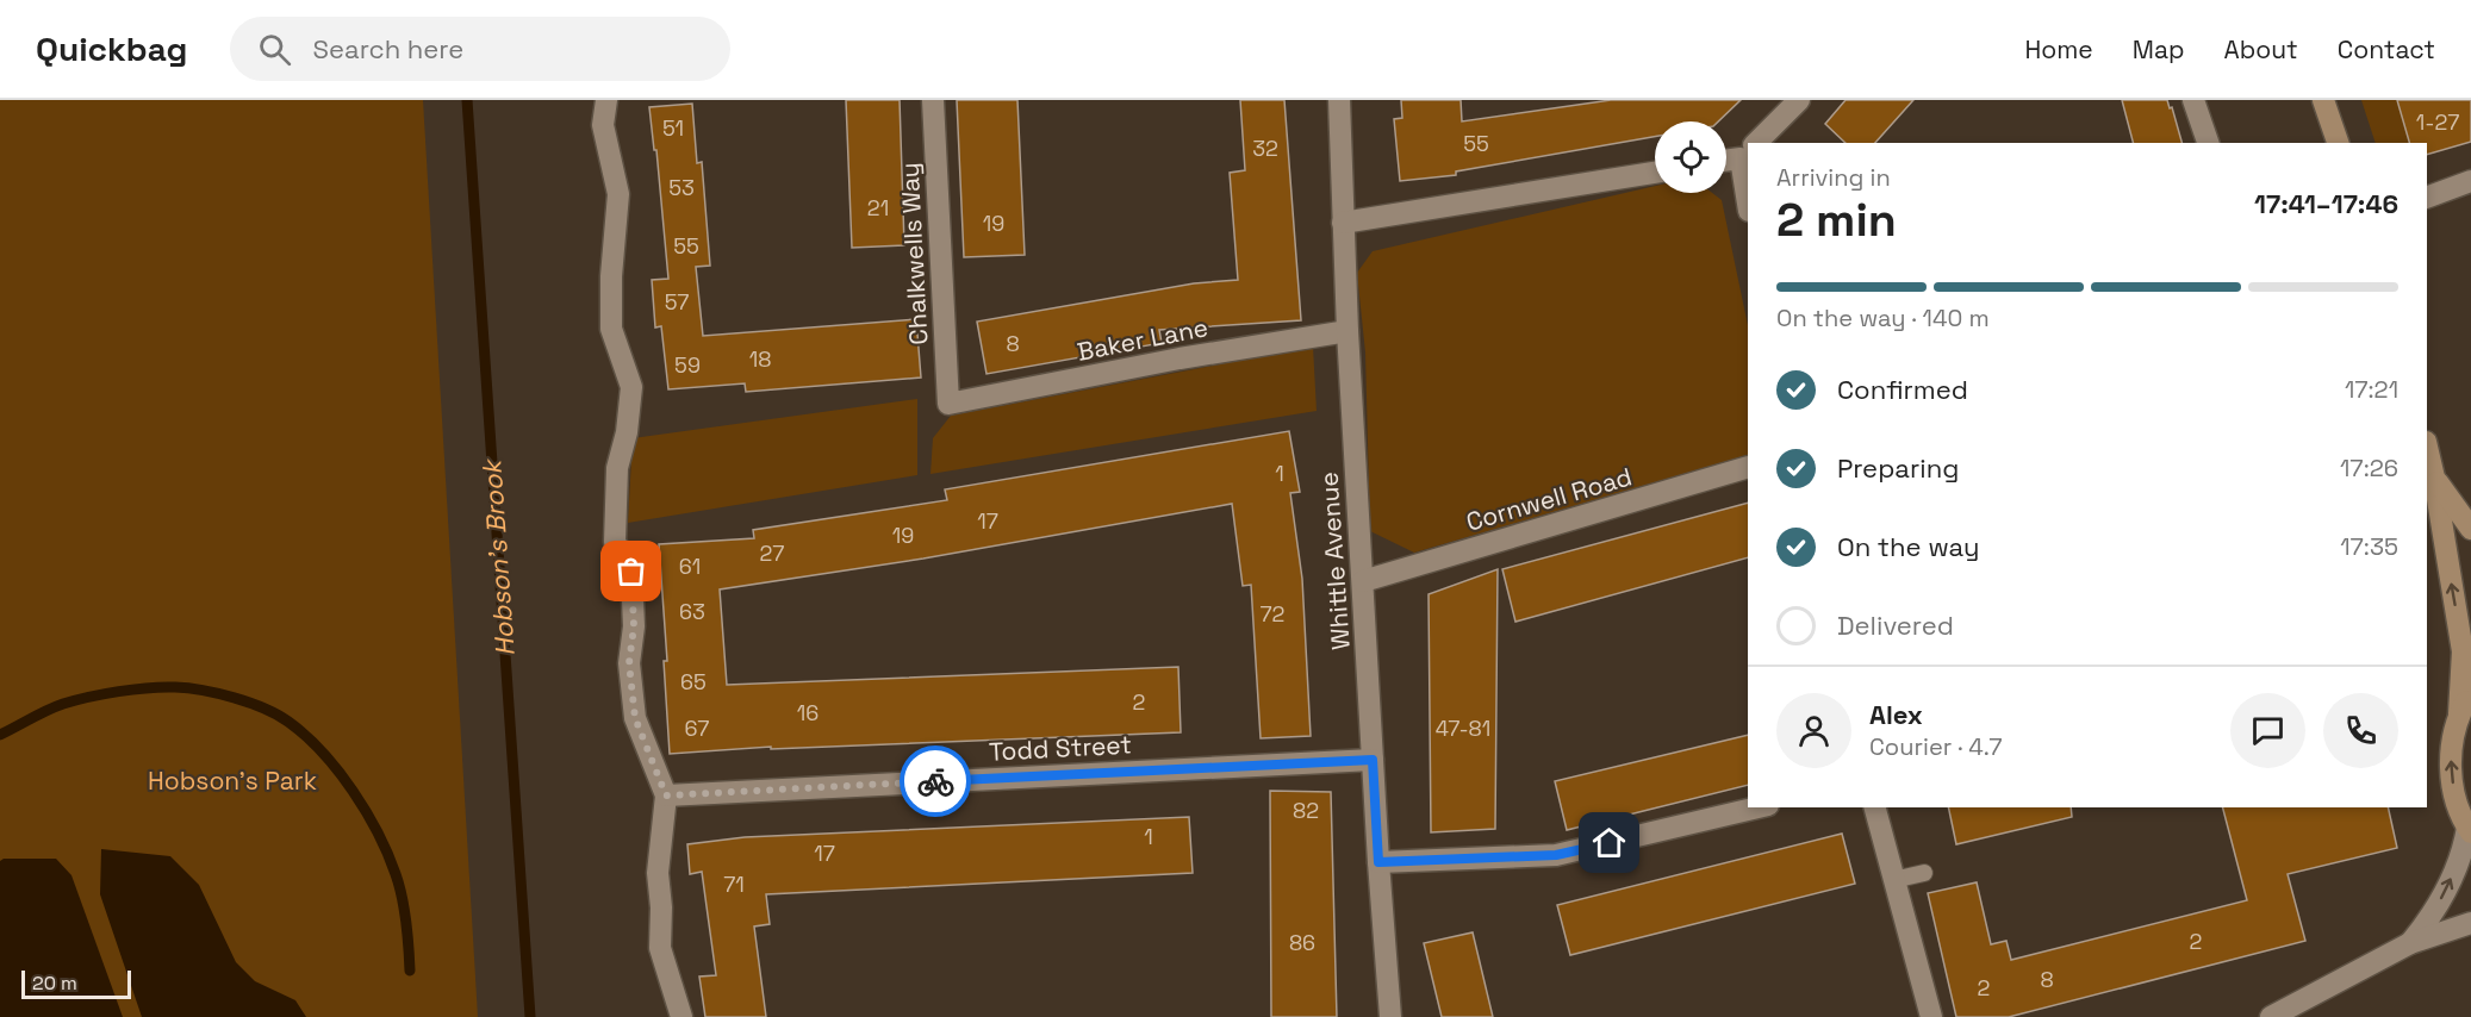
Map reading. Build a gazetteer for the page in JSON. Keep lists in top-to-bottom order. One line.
{"streets":{"street":["Chalkwells Way","Baker Lane","Cornwell Road","Whittle Avenue","Todd Street"]},"crossings":[["Chalkwells Way","Baker Lane"],["Baker Lane","Whittle Avenue"],["Cornwell Road","Whittle Avenue"],["Whittle Avenue","Todd Street"]],"water":["Hobson's Brook"],"parks":["Hobson's Park"],"house_numbers":["1-27","51","55","32","53","21","19","55","57","8","18","59","1","17","19","27","61","63","72","65","2","16","67","47-81","82","1","17","71","2","86","8","2"],"scale_bar":"20 m","page":{"header":"Quickbag","search":"Search here","nav":["Home","Map","About","Contact"],"heading":["2 min","Arriving in","17:41–17:46"],"panel":["Alex","Courier · 4.7"],"bar":"On the way · 140 m","list":[["Confirmed","17:21"],["Preparing","17:26"],["On the way","17:35"],"Delivered"],"scale":"20 m"}}
